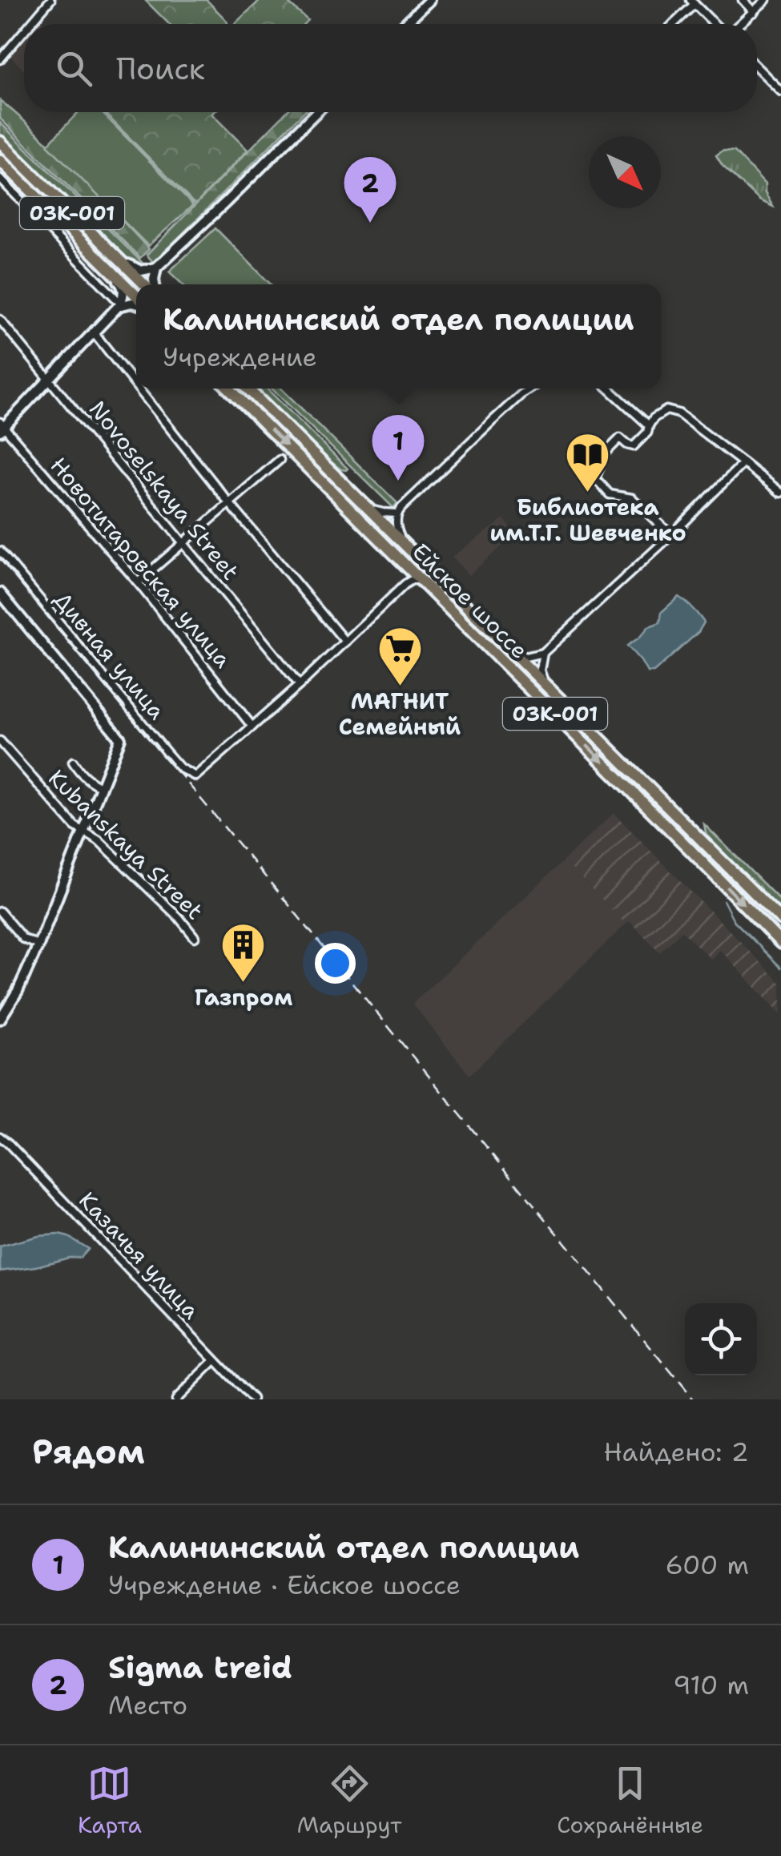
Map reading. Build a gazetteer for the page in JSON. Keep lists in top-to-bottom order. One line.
{"streets":{"main road":["03К-001","Ейское шоссе"],"street":["Novoselskaya Street","Новотитаровская улица","Дивная улица","Kubanskaya Street","Казачья улица"]},"crossings":[["Новотитаровская улица","Дивная улица"]],"places":{"library":["Библиотека им.Т.Г. Шевченко"],"supermarket":["МАГНИТ Семейный"],"building":["Газпром"]},"north":"bottom right","page":{"search":"Поиск","pins":["2","1"],"popup":["Калининский отдел полиции","Учреждение"],"heading":["Рядом","Найдено: 2"],"list":[{"mark":"1","name":"Калининский отдел полиции","note":"Учреждение · Ейское шоссе","value":"600 m"},{"mark":"2","name":"Sigma treid","note":"Место","value":"910 m"}],"nav":["Карта","Маршрут","Сохранённые"]}}
